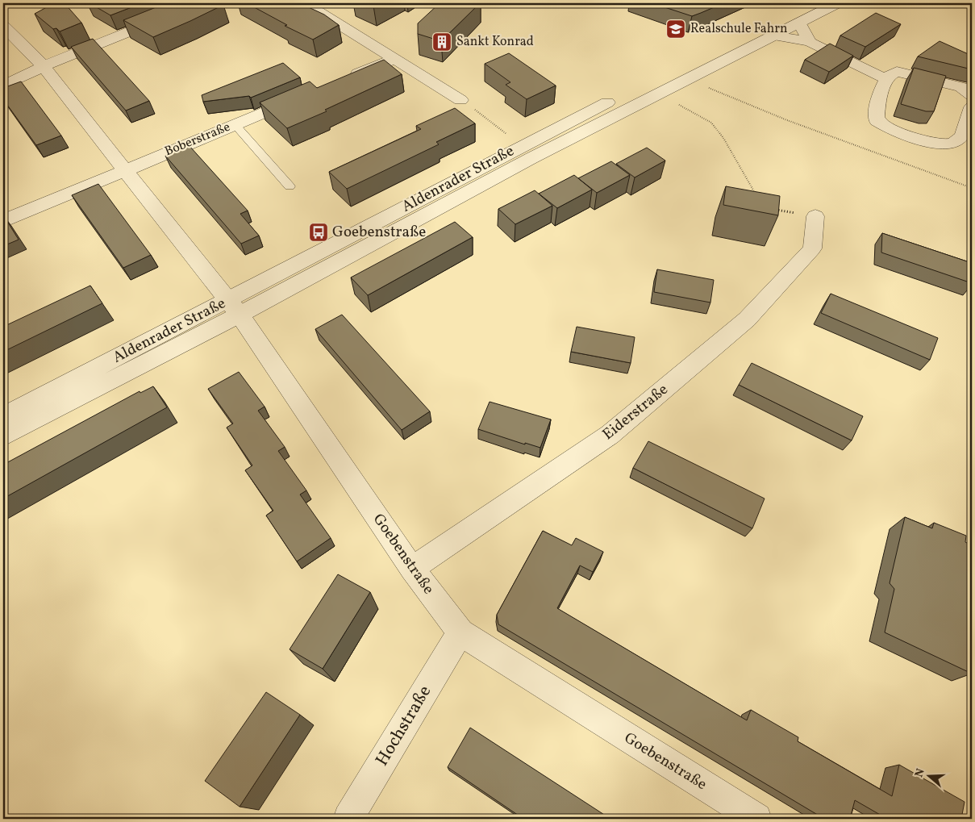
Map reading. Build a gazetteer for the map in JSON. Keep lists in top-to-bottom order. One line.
{"streets":{"street":["Boberstraße","Aldenrader Straße","Eiderstraße","Goebenstraße","Hochstraße"]},"crossings":[["Boberstraße","Goebenstraße"],["Aldenrader Straße","Goebenstraße"],["Eiderstraße","Goebenstraße"],["Goebenstraße","Hochstraße"]],"places":{"school or university":["Realschule Fahrn"],"building":["Sankt Konrad"],"bus stop":["Goebenstraße"]},"north":"left"}
